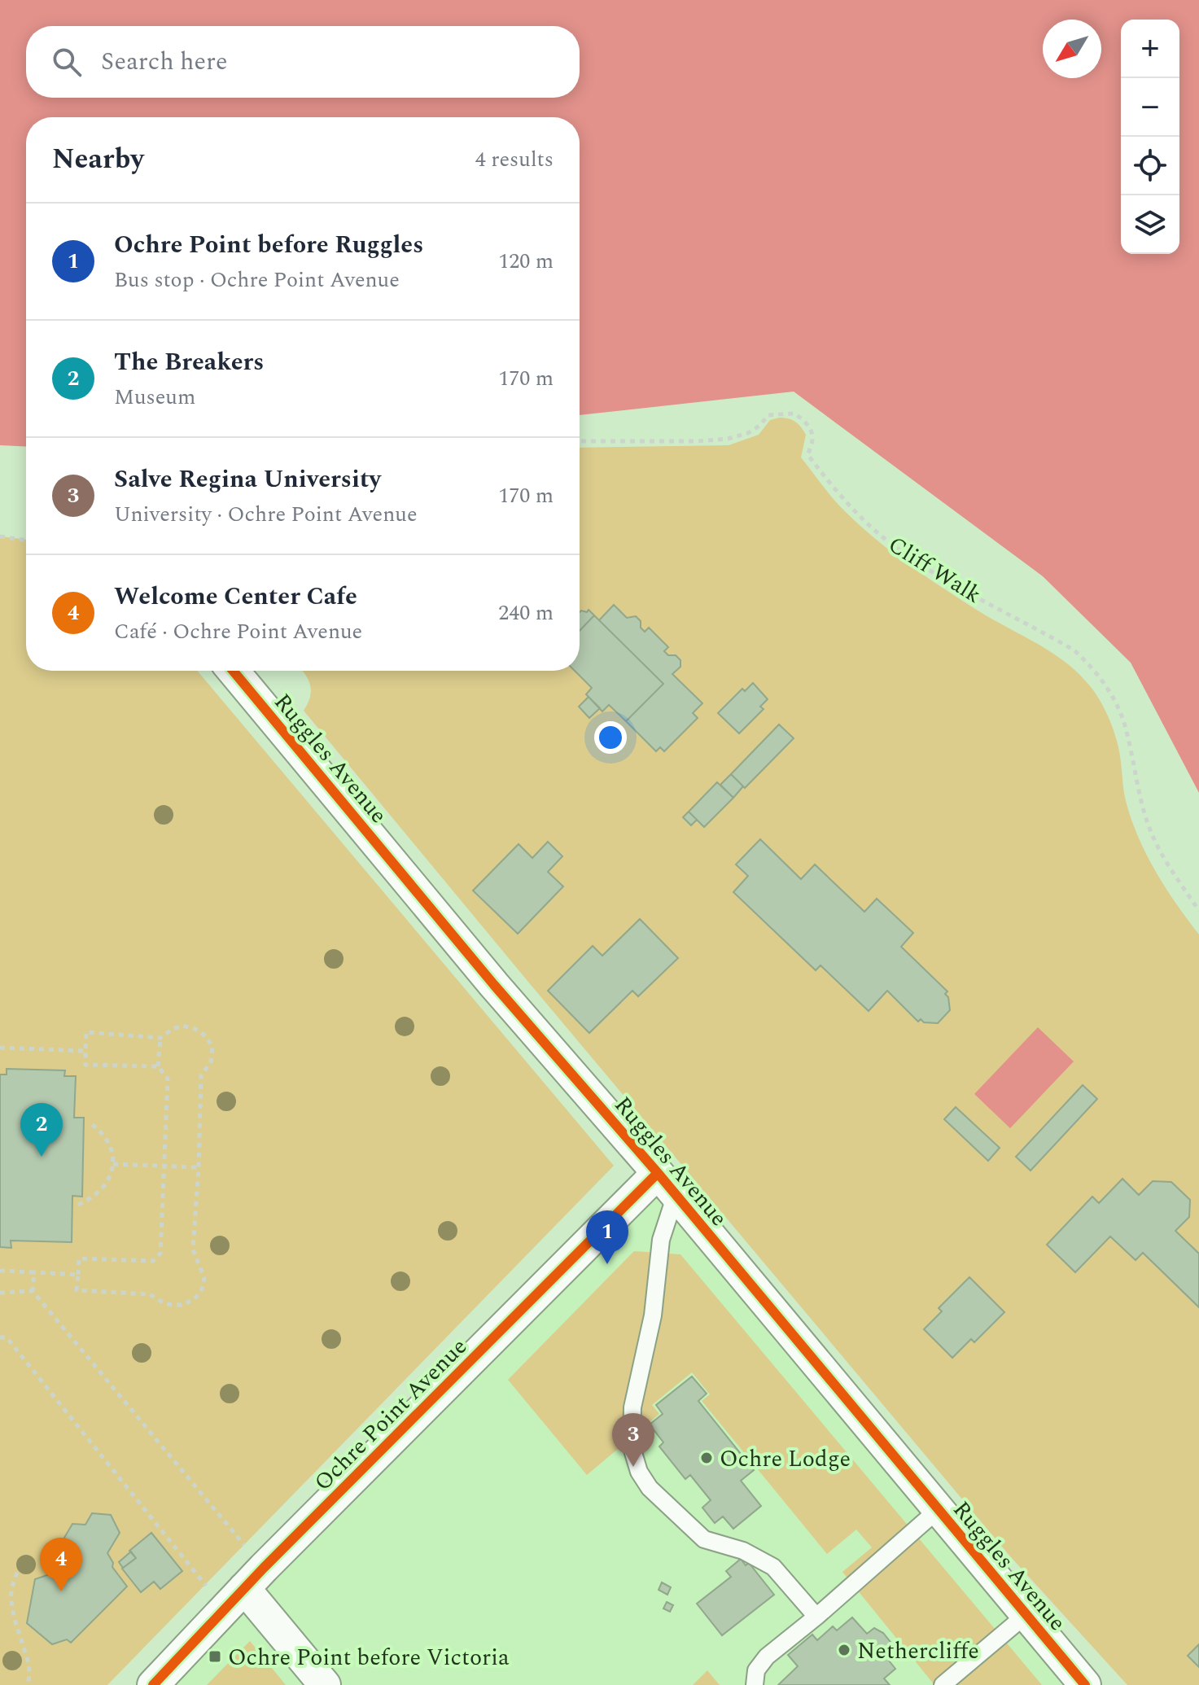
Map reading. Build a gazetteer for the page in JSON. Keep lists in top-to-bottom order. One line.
{"streets":{"street":["Ruggles Avenue","Ochre Point Avenue"],"path":["Cliff Walk"]},"crossings":[["Ruggles Avenue","Ochre Point Avenue"]],"places":{"other":["Ochre Lodge","Nethercliffe"],"transit":["Ochre Point before Victoria"]},"north":"bottom left","page":{"map_buttons":["+","−"],"search":"Search here","heading":["Nearby","4 results"],"list":[{"mark":"1","name":"Ochre Point before Ruggles","note":"Bus stop · Ochre Point Avenue","value":"120 m"},{"mark":"2","name":"The Breakers","note":"Museum","value":"170 m"},{"mark":"3","name":"Salve Regina University","note":"University · Ochre Point Avenue","value":"170 m"},{"mark":"4","name":"Welcome Center Cafe","note":"Café · Ochre Point Avenue","value":"240 m"}],"pins":["2","1","3","4"]}}
